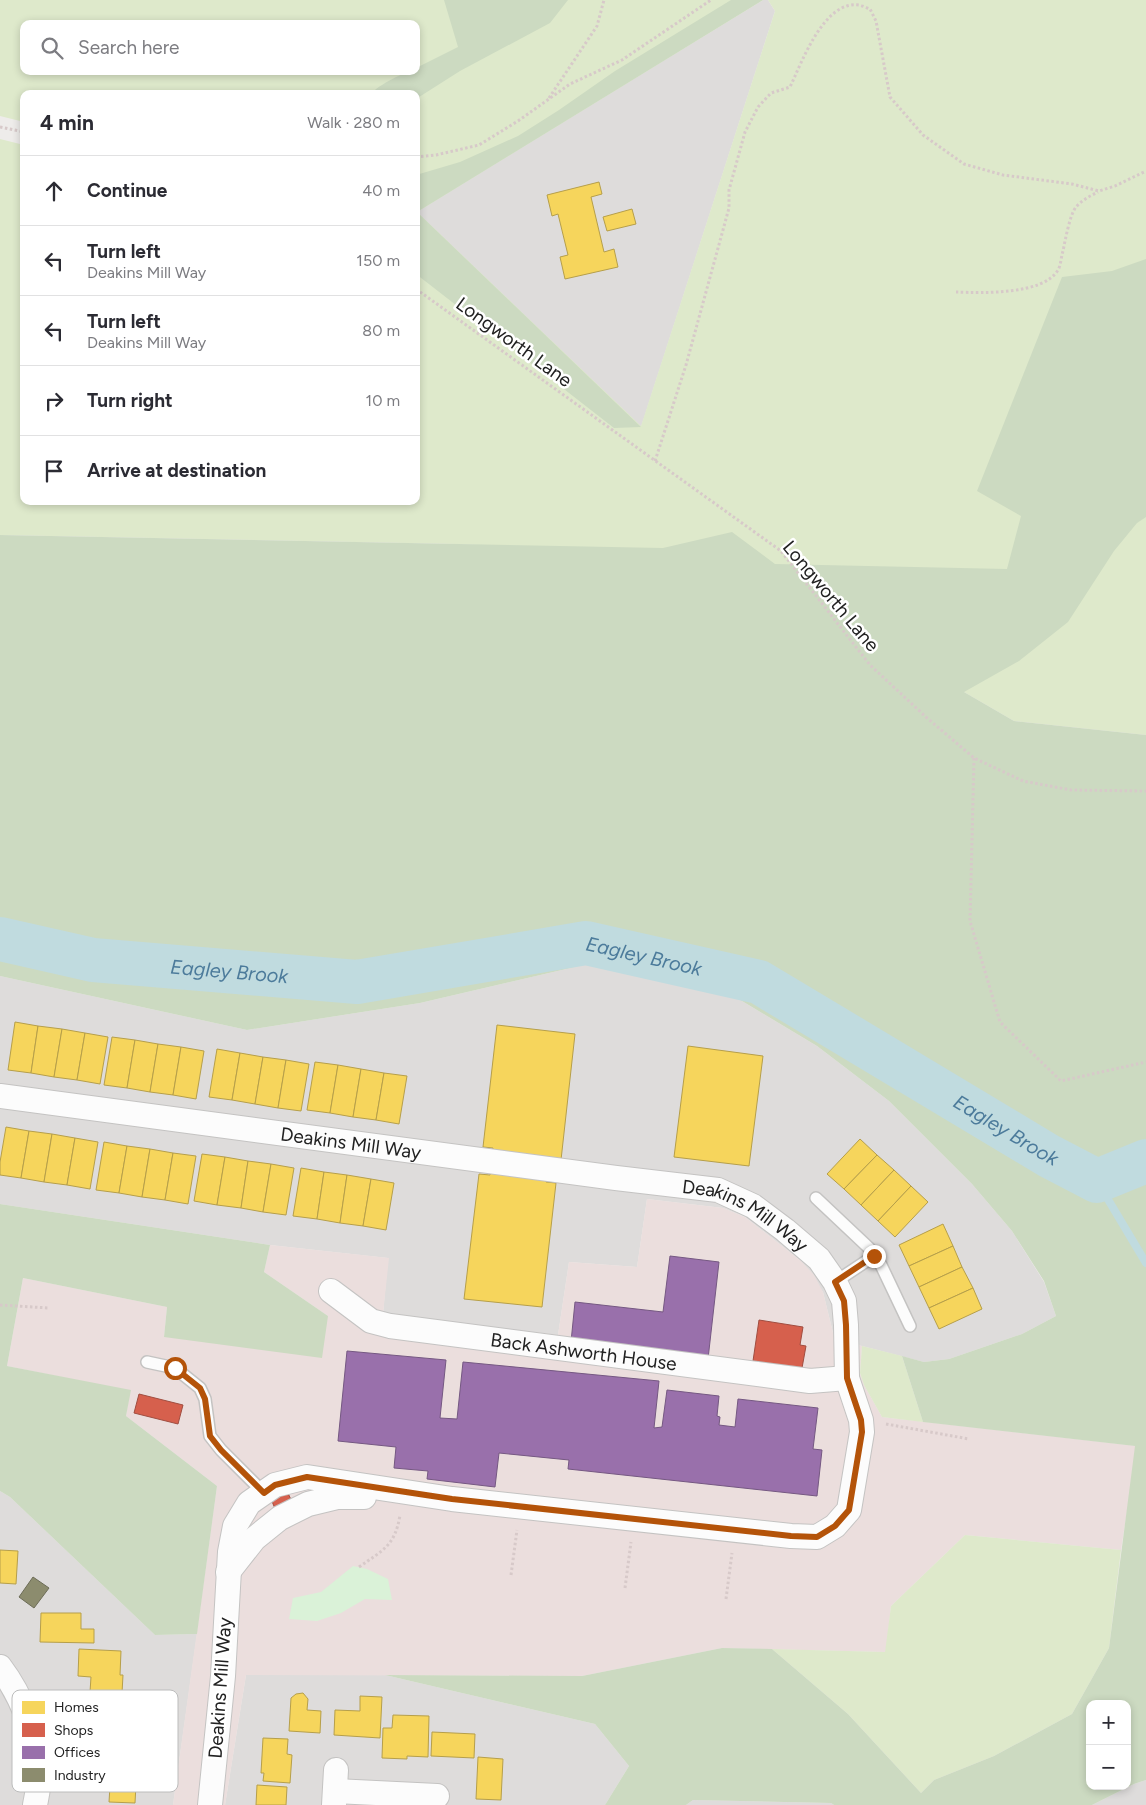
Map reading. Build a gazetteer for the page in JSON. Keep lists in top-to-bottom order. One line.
{"streets":{"street":["Deakins Mill Way","Back Ashworth House"],"path":["Longworth Lane"]},"crossings":[["Deakins Mill Way","Back Ashworth House"]],"water":["Eagley Brook"],"legend":["Homes","Shops","Offices","Industry"],"page":{"search":"Search here","heading":["4 min","Walk · 280 m"],"list":[["Continue","40 m"],["Turn left","Deakins Mill Way","150 m"],["Turn left","Deakins Mill Way","80 m"],["Turn right","10 m"],"Arrive at destination"],"map_buttons":["+","−"]}}
